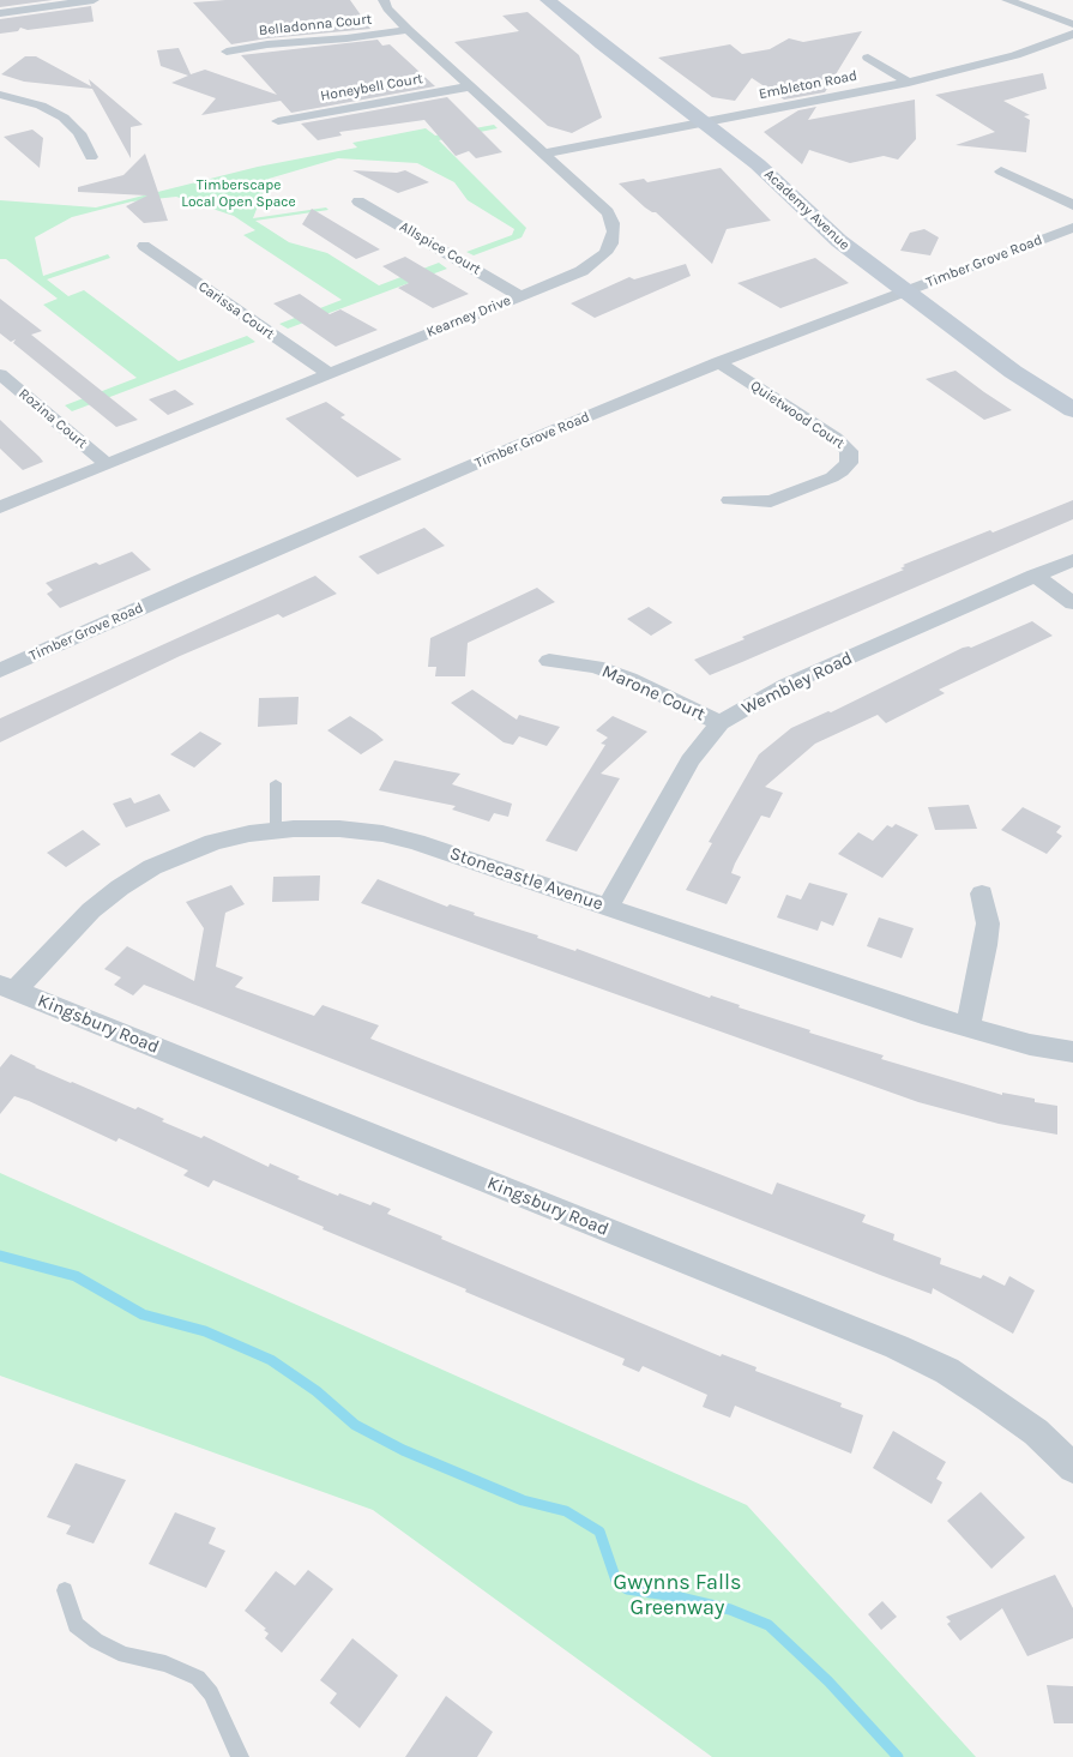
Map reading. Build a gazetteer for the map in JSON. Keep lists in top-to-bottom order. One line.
{"streets":{"street":["Belladonna Court","Embleton Road","Honeybell Court","Academy Avenue","Allspice Court","Timber Grove Road","Carissa Court","Kearney Drive","Quietwood Court","Rozina Court","Wembley Road","Marone Court","Stonecastle Avenue","Kingsbury Road"]},"crossings":[["Belladonna Court","Kearney Drive"],["Embleton Road","Academy Avenue"],["Embleton Road","Kearney Drive"],["Honeybell Court","Kearney Drive"],["Academy Avenue","Timber Grove Road"],["Allspice Court","Kearney Drive"],["Timber Grove Road","Quietwood Court"],["Carissa Court","Kearney Drive"],["Kearney Drive","Rozina Court"],["Wembley Road","Marone Court"],["Wembley Road","Stonecastle Avenue"],["Stonecastle Avenue","Kingsbury Road"]],"parks":["Timberscape Local Open Space","Gwynns Falls Greenway"]}
